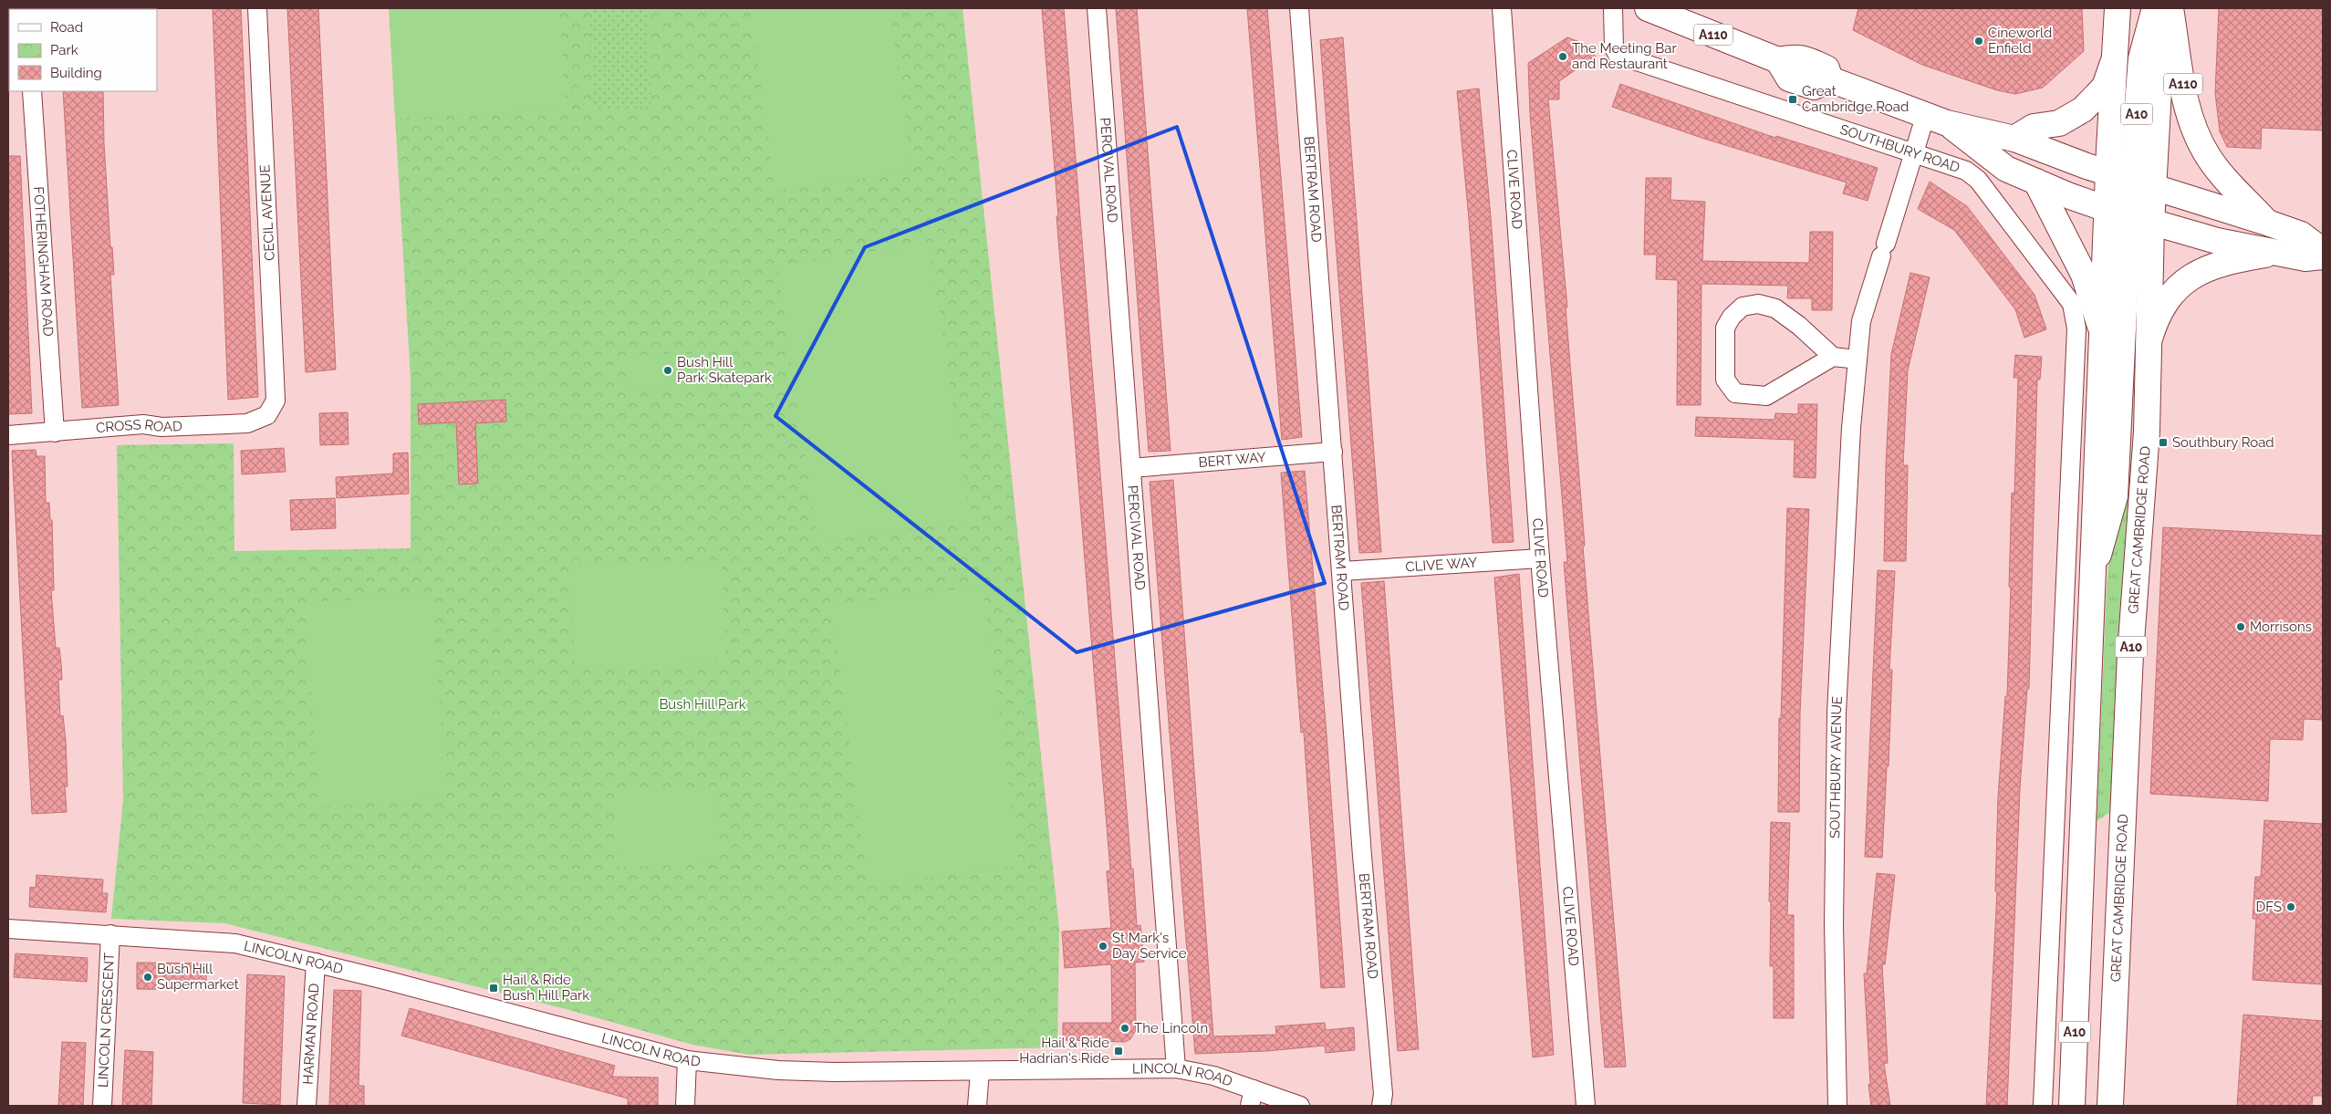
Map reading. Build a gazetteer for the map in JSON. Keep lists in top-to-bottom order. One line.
{"streets":{"main road":["A110","A10","SOUTHBURY ROAD","GREAT CAMBRIDGE ROAD"],"street":["PERCIVAL ROAD","BERTRAM ROAD","CLIVE ROAD","CECIL AVENUE","FOTHERINGHAM ROAD","CROSS ROAD","BERT WAY","CLIVE WAY","SOUTHBURY AVENUE","LINCOLN ROAD","LINCOLN CRESCENT","HARMAN ROAD"]},"crossings":[["A110","SOUTHBURY ROAD"],["A110","GREAT CAMBRIDGE ROAD"],["A10","SOUTHBURY ROAD"],["A10","GREAT CAMBRIDGE ROAD"],["SOUTHBURY ROAD","GREAT CAMBRIDGE ROAD"],["SOUTHBURY ROAD","SOUTHBURY AVENUE"],["PERCIVAL ROAD","BERT WAY"],["PERCIVAL ROAD","LINCOLN ROAD"],["BERTRAM ROAD","BERT WAY"],["BERTRAM ROAD","CLIVE WAY"],["CLIVE ROAD","CLIVE WAY"],["CECIL AVENUE","CROSS ROAD"],["FOTHERINGHAM ROAD","CROSS ROAD"],["LINCOLN ROAD","LINCOLN CRESCENT"],["LINCOLN ROAD","HARMAN ROAD"]],"parks":["Bush Hill Park"],"places":{"other":["Cineworld Enfield","The Meeting Bar and Restaurant","Bush Hill Park Skatepark","Morrisons","DFS","St Mark's Day Service","Bush Hill Supermarket","The Lincoln"],"transit":["Great Cambridge Road","Southbury Road","Hail & Ride Bush Hill Park","Hail & Ride Hadrian's Ride"]},"legend":["Road","Park","Building"]}
